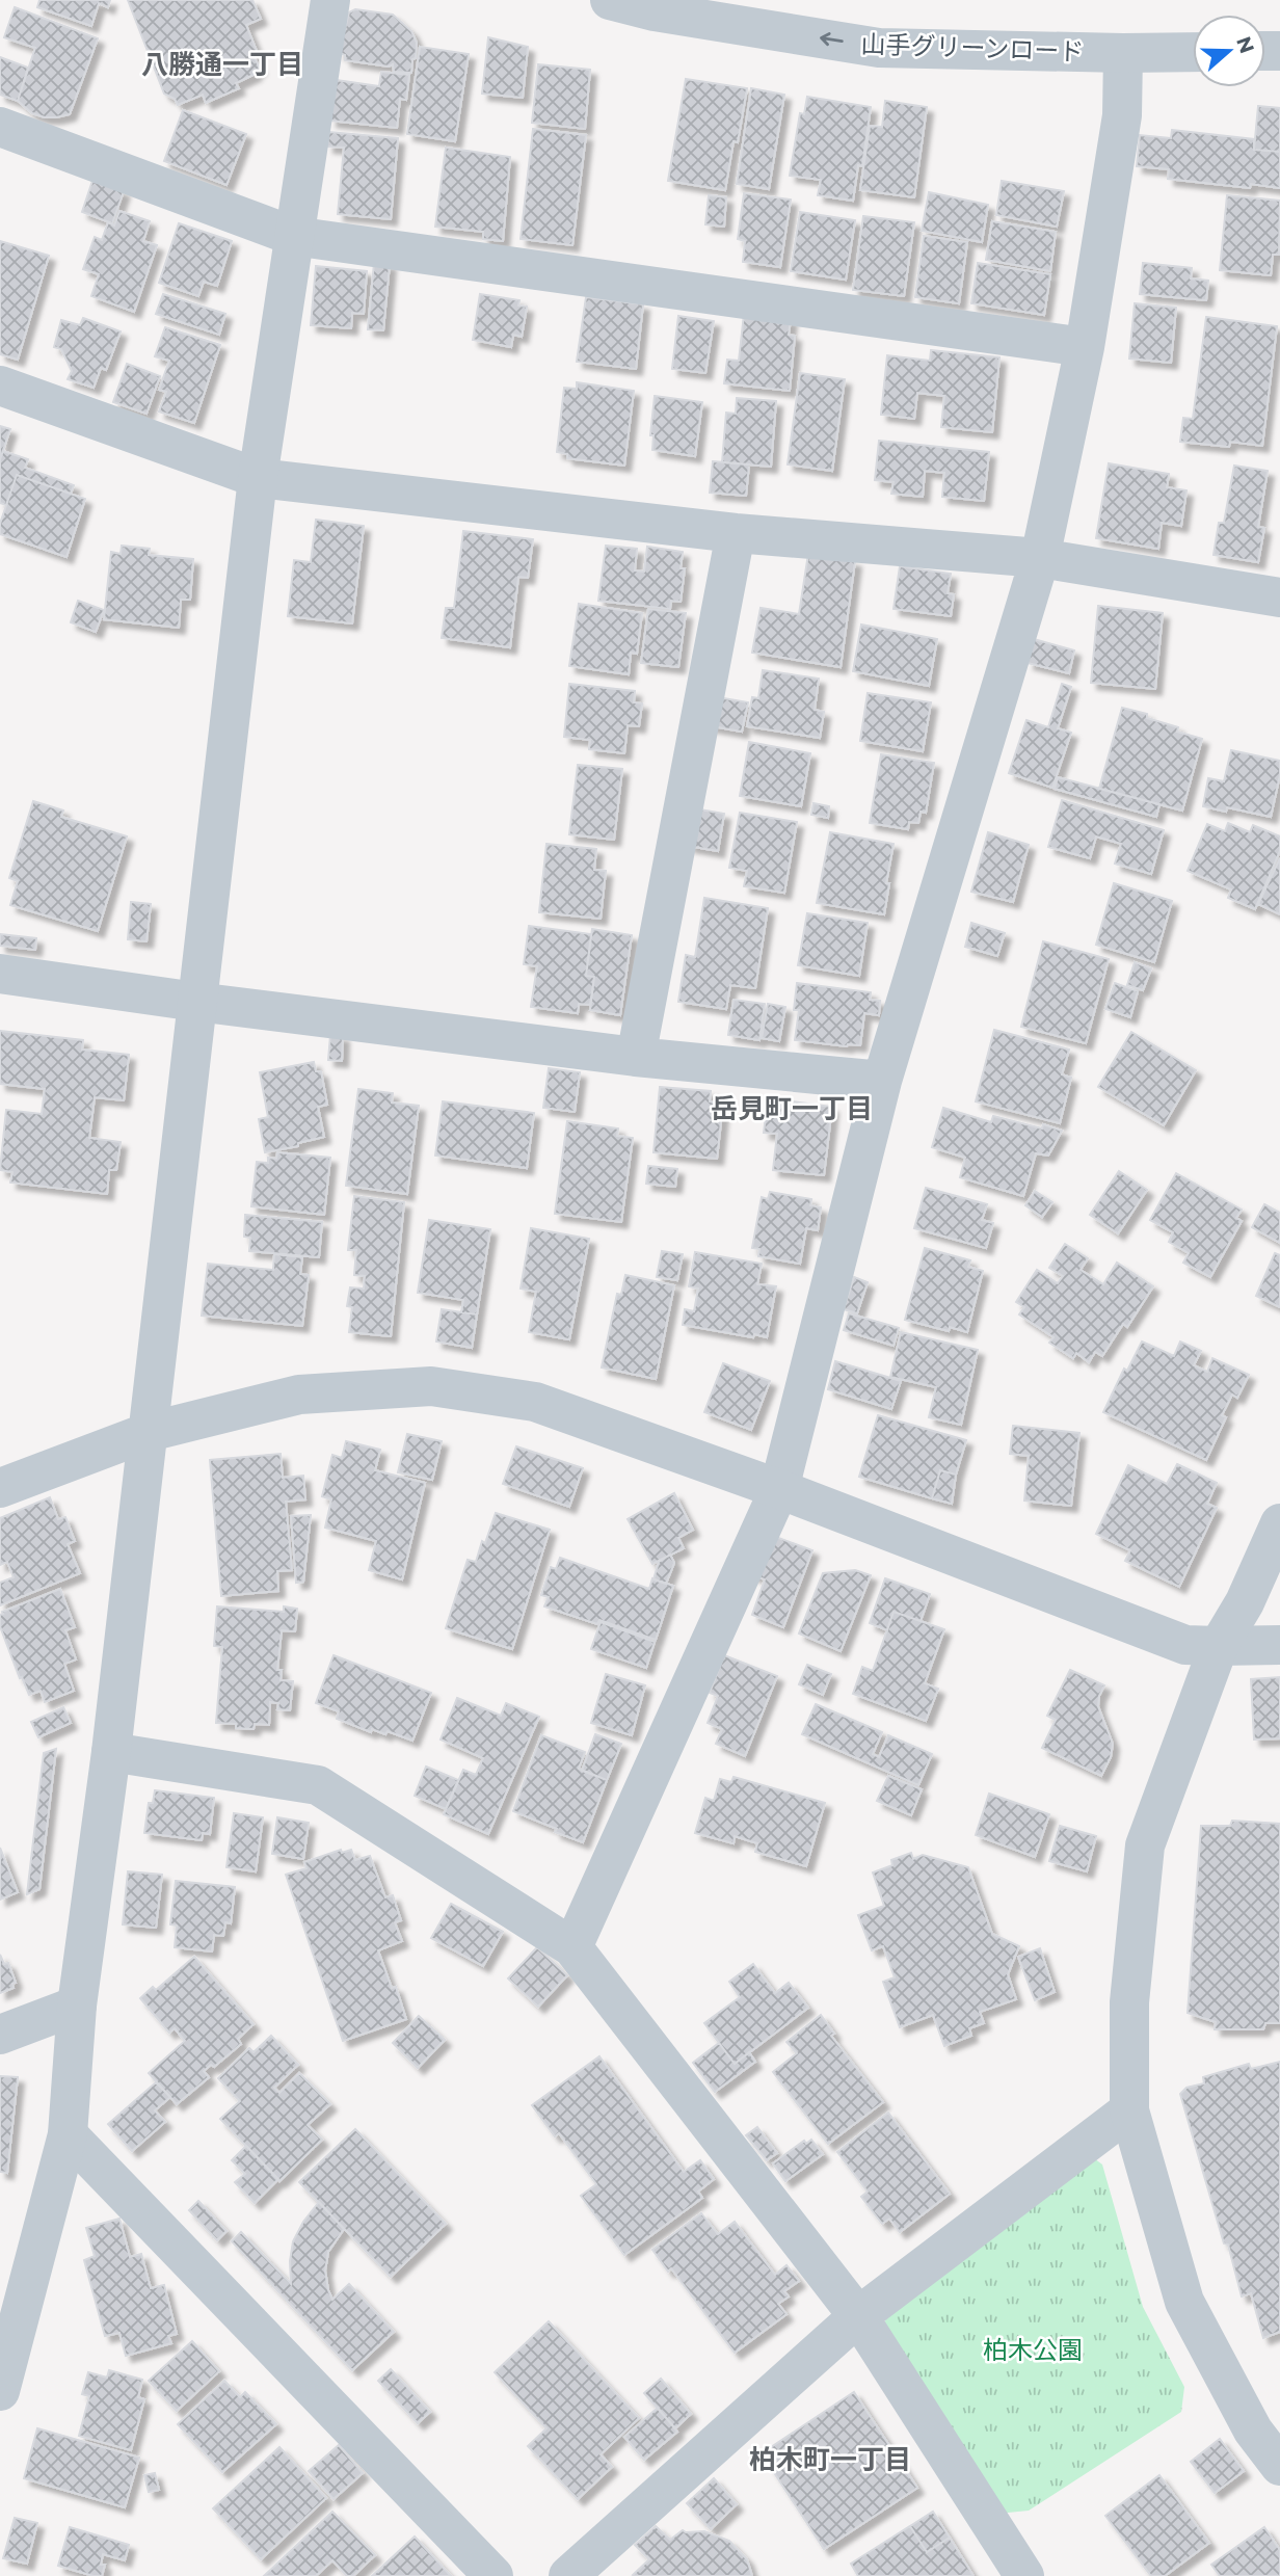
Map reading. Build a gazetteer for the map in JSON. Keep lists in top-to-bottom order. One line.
{"streets":{"street":["山手グリーンロード"]},"districts":["八勝通一丁目","岳見町一丁目","柏木町一丁目"],"parks":["柏木公園"],"north":"right"}
